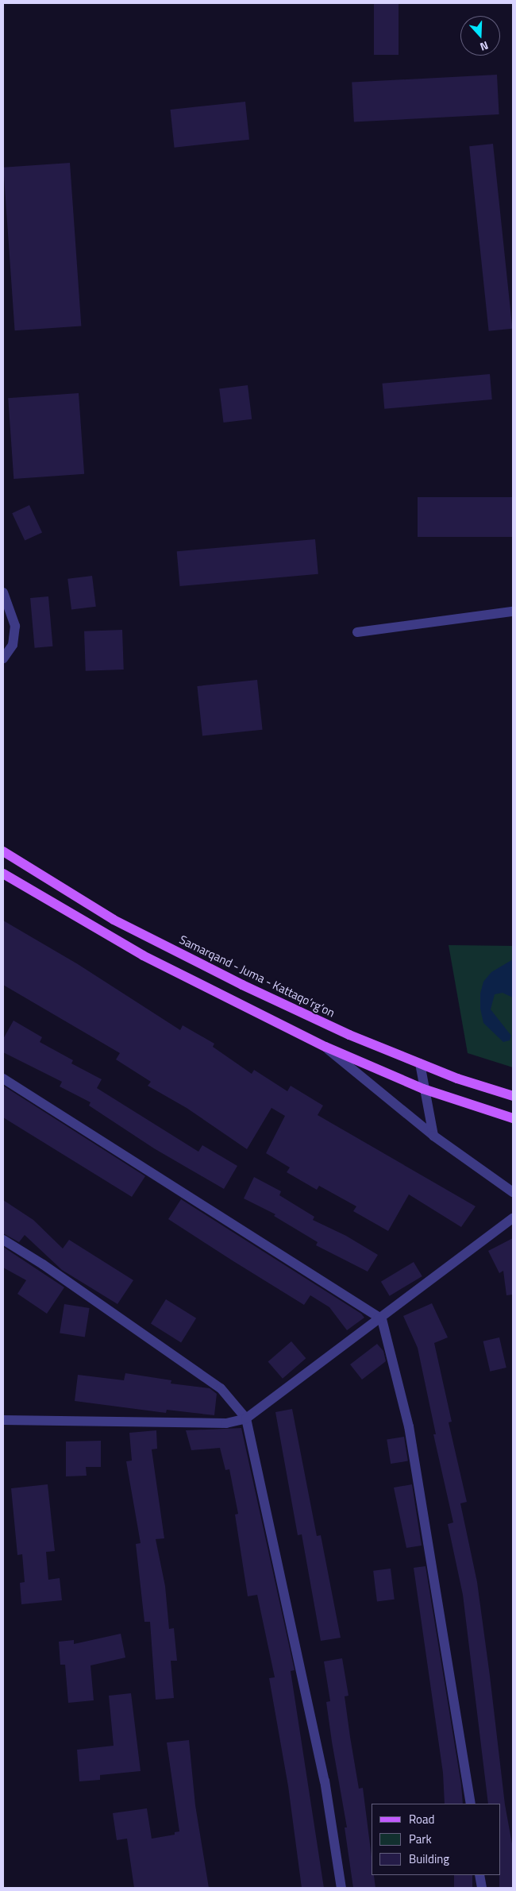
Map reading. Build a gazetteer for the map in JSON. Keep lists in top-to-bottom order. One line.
{"streets":{"main road":["Samarqand - Juma - Kattaqo‘rg‘on"]},"legend":["Road","Park","Building"],"north":"bottom"}
